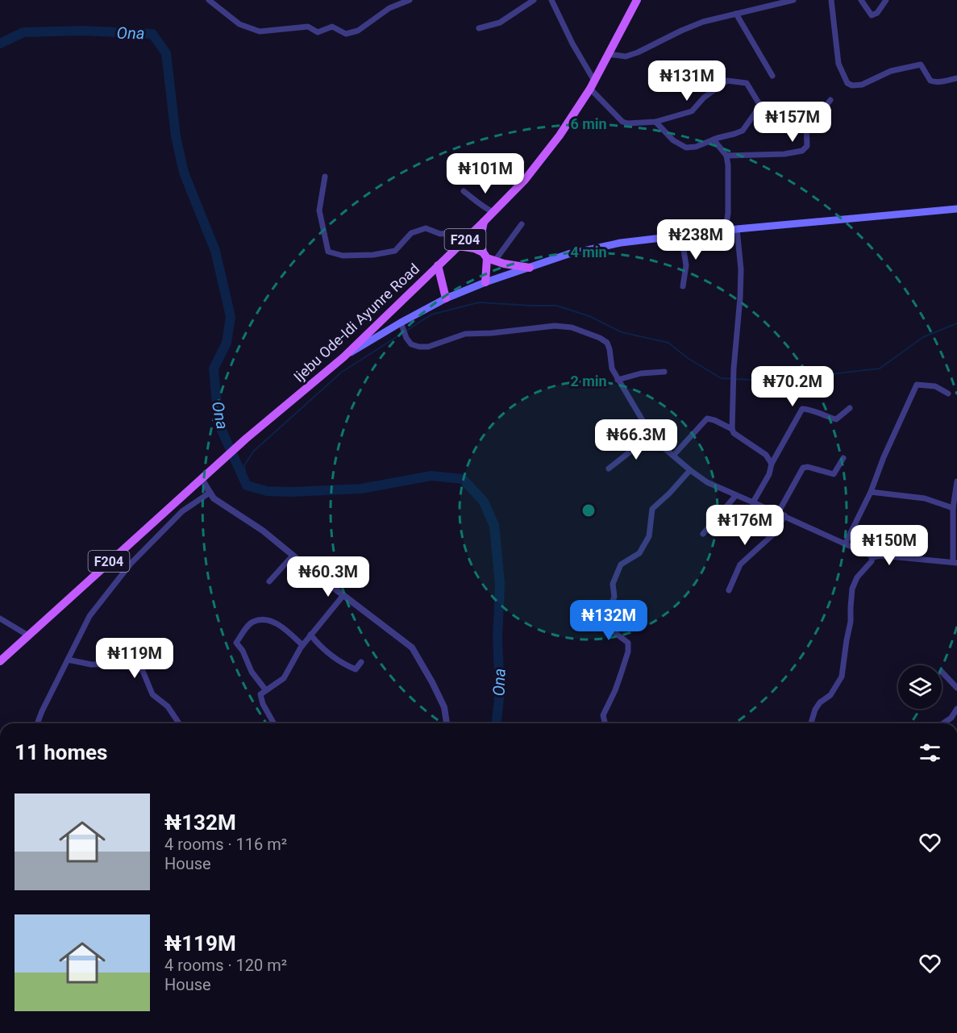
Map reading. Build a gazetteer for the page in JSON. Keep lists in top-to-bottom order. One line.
{"streets":{"main road":["F204","Ijebu Ode-Idi Ayunre Road"]},"water":["Ona"],"page":{"price":["₦131M","₦157M","₦101M","₦238M","₦70.2M","₦66.3M","₦176M","₦150M","₦60.3M","₦132M","₦119M"],"heading":"11 homes","list":[{"name":"₦132M","note":"4 rooms · 116 m² · House"},{"name":"₦119M","note":"4 rooms · 120 m² · House"}]},"rings":["6 min","4 min","2 min"]}
